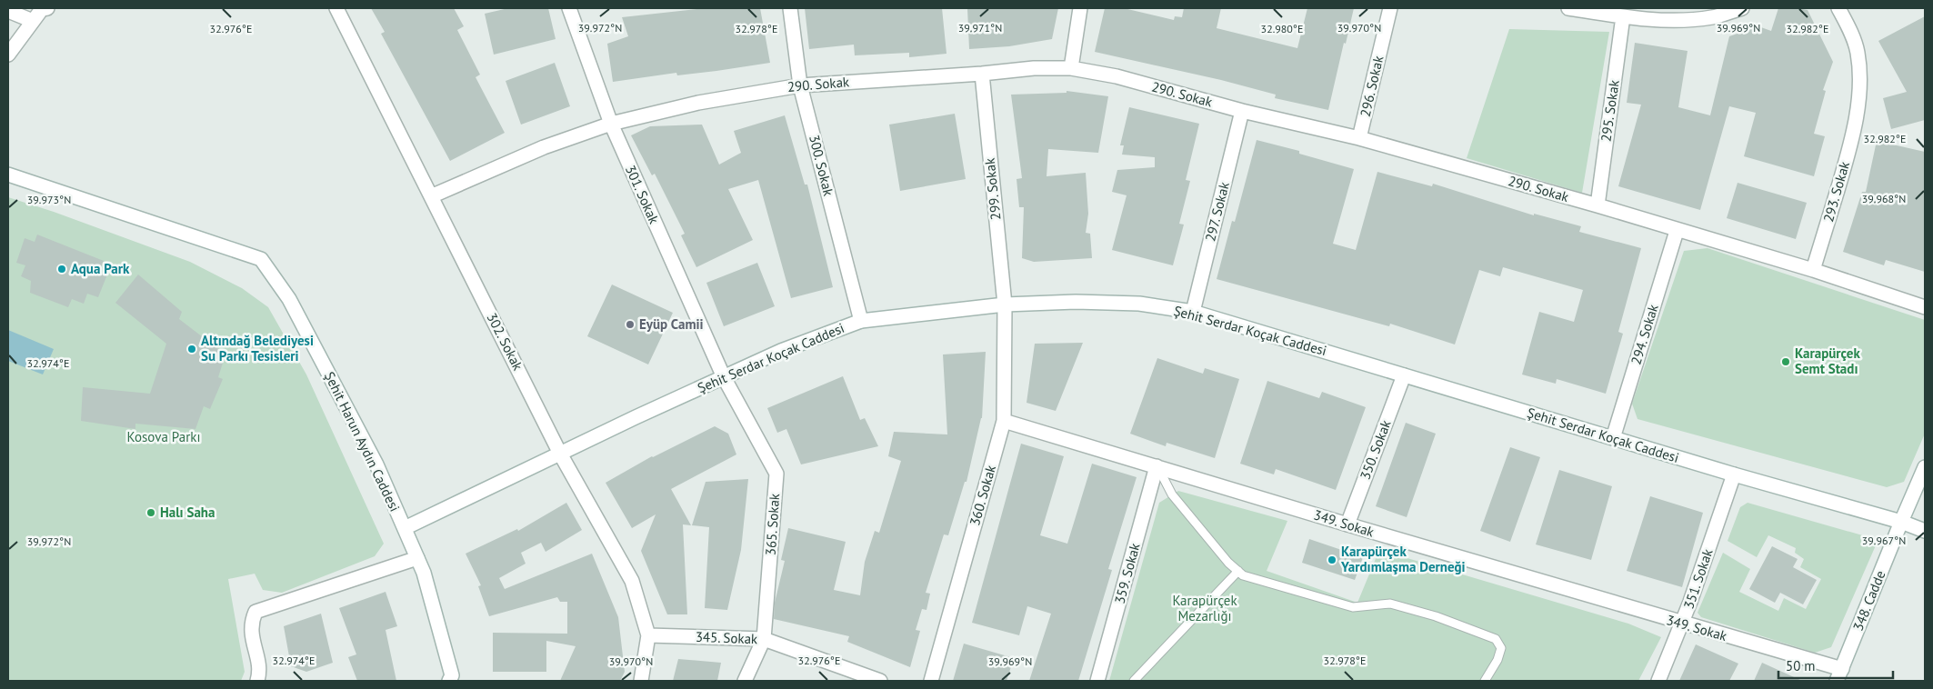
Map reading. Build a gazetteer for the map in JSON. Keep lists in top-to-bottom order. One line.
{"streets":{"street":["290. Sokak","296. Sokak","295. Sokak","300. Sokak","299. Sokak","293. Sokak","301. Sokak","297. Sokak","Şehit Serdar Koçak Caddesi","294. Sokak","302. Sokak","Şehit Harun Aydın Caddesi","350. Sokak","360. Sokak","349. Sokak","365. Sokak","359. Sokak","351. Sokak","348. Cadde","345. Sokak"]},"crossings":[["290. Sokak","296. Sokak"],["290. Sokak","295. Sokak"],["290. Sokak","300. Sokak"],["290. Sokak","299. Sokak"],["290. Sokak","293. Sokak"],["290. Sokak","301. Sokak"],["290. Sokak","297. Sokak"],["290. Sokak","294. Sokak"],["290. Sokak","302. Sokak"],["300. Sokak","Şehit Serdar Koçak Caddesi"],["299. Sokak","Şehit Serdar Koçak Caddesi"],["299. Sokak","360. Sokak"],["301. Sokak","Şehit Serdar Koçak Caddesi"],["301. Sokak","365. Sokak"],["297. Sokak","Şehit Serdar Koçak Caddesi"],["Şehit Serdar Koçak Caddesi","294. Sokak"],["Şehit Serdar Koçak Caddesi","302. Sokak"],["Şehit Serdar Koçak Caddesi","Şehit Harun Aydın Caddesi"],["Şehit Serdar Koçak Caddesi","350. Sokak"],["Şehit Serdar Koçak Caddesi","360. Sokak"],["Şehit Serdar Koçak Caddesi","365. Sokak"],["Şehit Serdar Koçak Caddesi","351. Sokak"],["Şehit Serdar Koçak Caddesi","348. Cadde"],["302. Sokak","345. Sokak"],["350. Sokak","349. Sokak"],["360. Sokak","349. Sokak"],["349. Sokak","359. Sokak"],["349. Sokak","351. Sokak"],["349. Sokak","348. Cadde"],["365. Sokak","345. Sokak"]],"parks":["Kosova Parkı","Karapürçek Mezarlığı"],"places":["Aqua Park","Eyüp Camii","Altındağ Belediyesi Su Parkı Tesisleri","Karapürçek Semt Stadı","Halı Saha","Karapürçek Yardımlaşma Derneği"],"scale_bar":"50 m","coordinates":["39.972°N","39.971°N","39.969°N","39.970°N","32.982°E","32.976°E","32.978°E","32.980°E","39.968°N","39.973°N","32.974°E","39.967°N"]}
